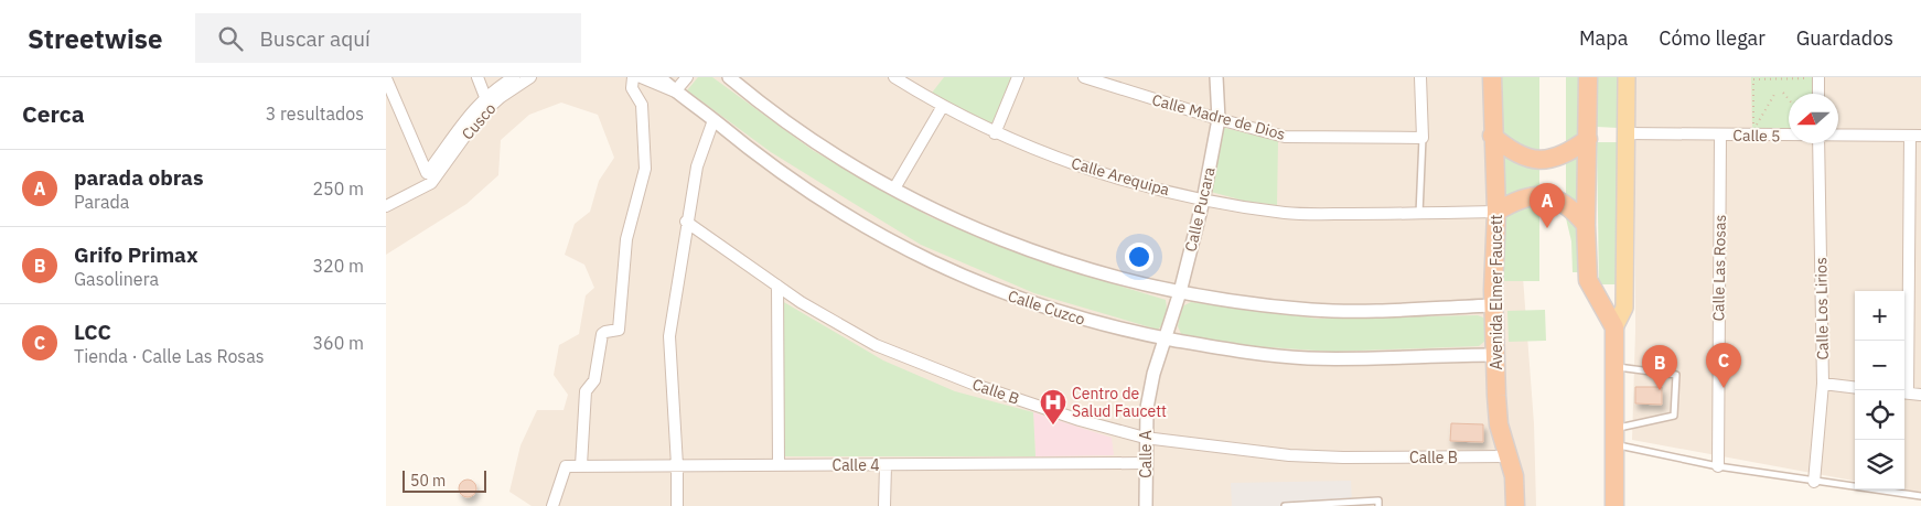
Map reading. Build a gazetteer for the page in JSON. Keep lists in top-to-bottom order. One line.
{"streets":{"highway":["Avenida Elmer Faucett"],"street":["Calle Madre de Dios","Cusco","Calle 5","Calle Arequipa","Calle Pucara","Calle Las Rosas","Calle Cuzco","Calle Los Lirios","Calle B","Calle A","Calle 4"]},"crossings":[["Calle Madre de Dios","Calle Pucara"],["Calle 5","Calle Las Rosas"],["Calle Arequipa","Calle Pucara"],["Calle Arequipa","Avenida Elmer Faucett"],["Calle Pucara","Calle Cuzco"],["Calle Pucara","Calle A"],["Avenida Elmer Faucett","Calle Cuzco"],["Avenida Elmer Faucett","Calle B"],["Calle Cuzco","Calle A"],["Calle B","Calle A"],["Calle A","Calle 4"]],"places":{"hospital":["Centro de Salud Faucett"]},"scale_bar":"50 m","north":"left","page":{"header":"Streetwise","search":"Buscar aquí","nav":["Mapa","Cómo llegar","Guardados"],"heading":["Cerca","3 resultados"],"list":[{"mark":"A","name":"parada obras","note":"Parada","value":"250 m"},{"mark":"B","name":"Grifo Primax","note":"Gasolinera","value":"320 m"},{"mark":"C","name":"LCC","note":"Tienda · Calle Las Rosas","value":"360 m"}],"pins":["A","C","B"],"map_buttons":["+","−"],"scale":"50 m"}}
